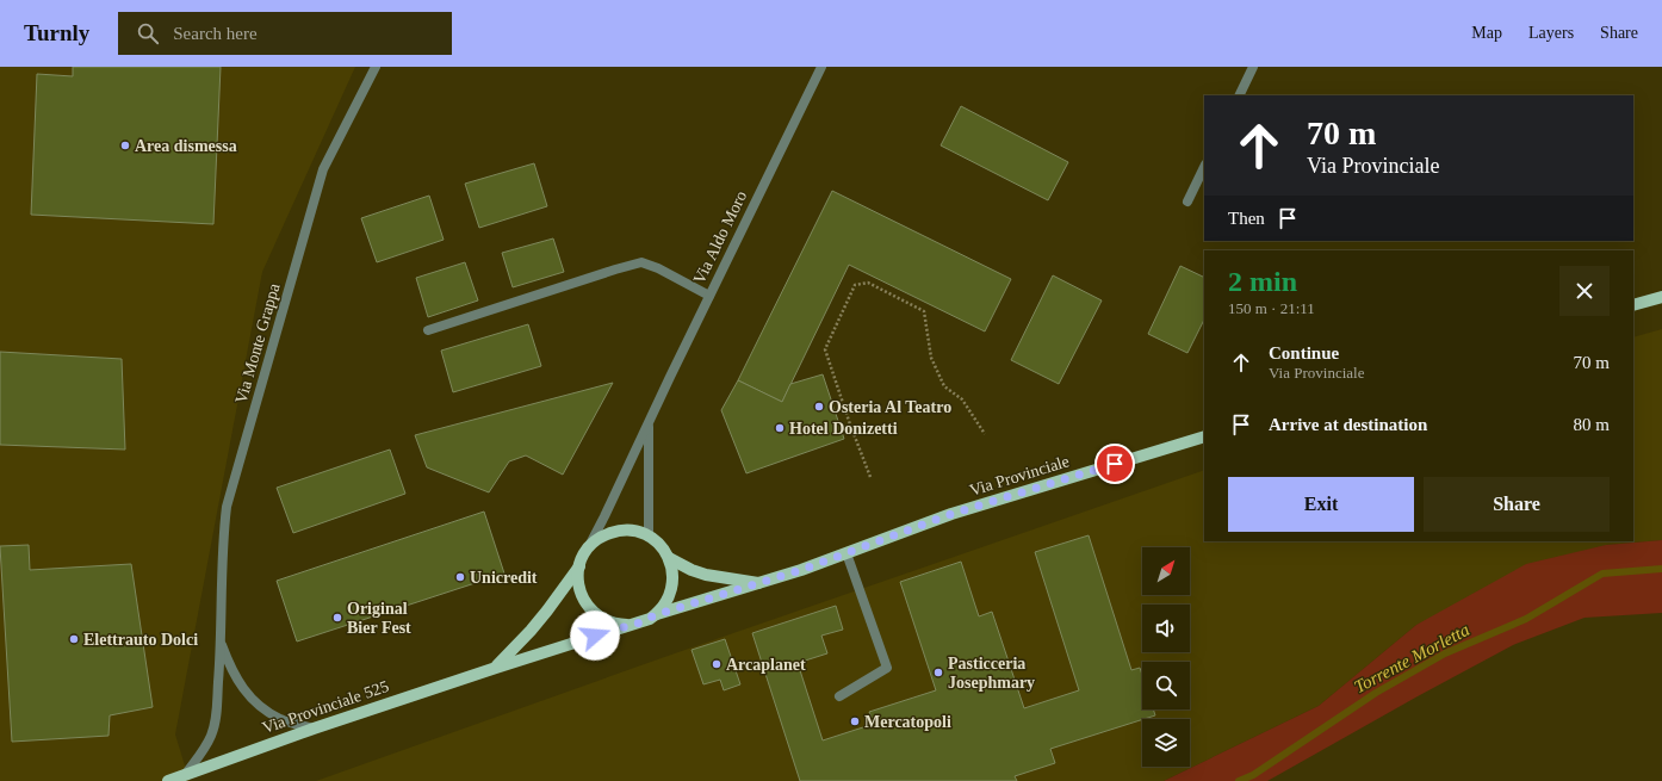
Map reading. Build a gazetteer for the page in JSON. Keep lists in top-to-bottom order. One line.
{"streets":{"main road":["Via Provinciale","Via Provinciale 525"],"street":["Via Aldo Moro","Via Monte Grappa"]},"crossings":[["Via Aldo Moro","Via Provinciale 525"],["Via Monte Grappa","Via Provinciale 525"],["Via Provinciale","Via Provinciale 525"]],"water":["Torrente Morletta"],"places":["Area dismessa","Osteria Al Teatro","Hotel Donizetti","Unicredit","Original Bier Fest","Elettrauto Dolci","Arcaplanet","Pasticceria Josephmary","Mercatopoli"],"north":"top right","page":{"header":"Turnly","search":"Search here","nav":["Map","Layers","Share"],"turn":["70 m","Via Provinciale"],"then":"Then","heading":["2 min","150 m · 21:11"],"list":[{"name":"Continue","note":"Via Provinciale","value":"70 m"},{"name":"Arrive at destination","value":"80 m"}],"buttons":["Exit","Share"]}}
